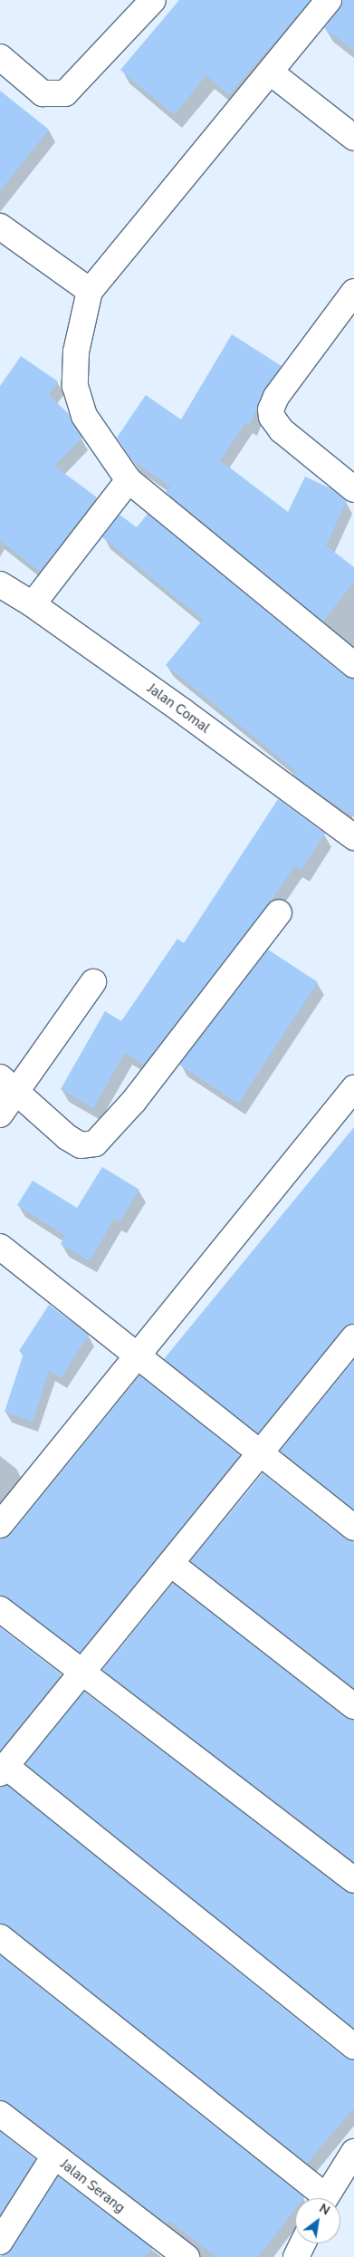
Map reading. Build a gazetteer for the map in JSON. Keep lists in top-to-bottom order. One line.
{"streets":{"street":["Jalan Comal","Jalan Serang"]},"north":"top right"}
